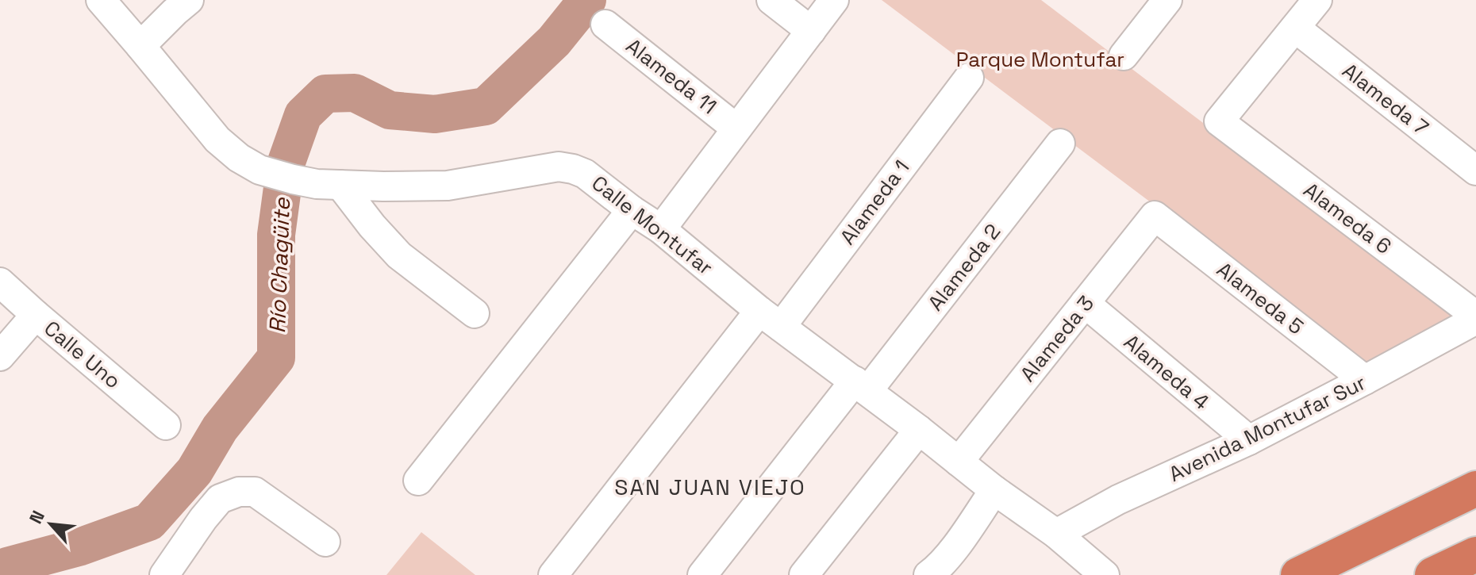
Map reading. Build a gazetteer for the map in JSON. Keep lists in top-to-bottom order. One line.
{"streets":{"street":["Alameda 11","Alameda 7","Alameda 1","Alameda 6","Calle Montufar","Alameda 2","Alameda 5","Alameda 3","Calle Uno","Alameda 4","Avenida Montufar Sur"]},"crossings":[["Alameda 7","Alameda 6"],["Alameda 1","Calle Montufar"],["Alameda 6","Avenida Montufar Sur"],["Calle Montufar","Alameda 2"],["Calle Montufar","Alameda 3"],["Calle Montufar","Avenida Montufar Sur"],["Alameda 5","Alameda 3"],["Alameda 5","Avenida Montufar Sur"],["Alameda 3","Alameda 4"],["Alameda 4","Avenida Montufar Sur"]],"districts":["SAN JUAN VIEJO"],"water":["Río Chagüite"],"parks":["Parque Montufar"],"north":"top left"}
